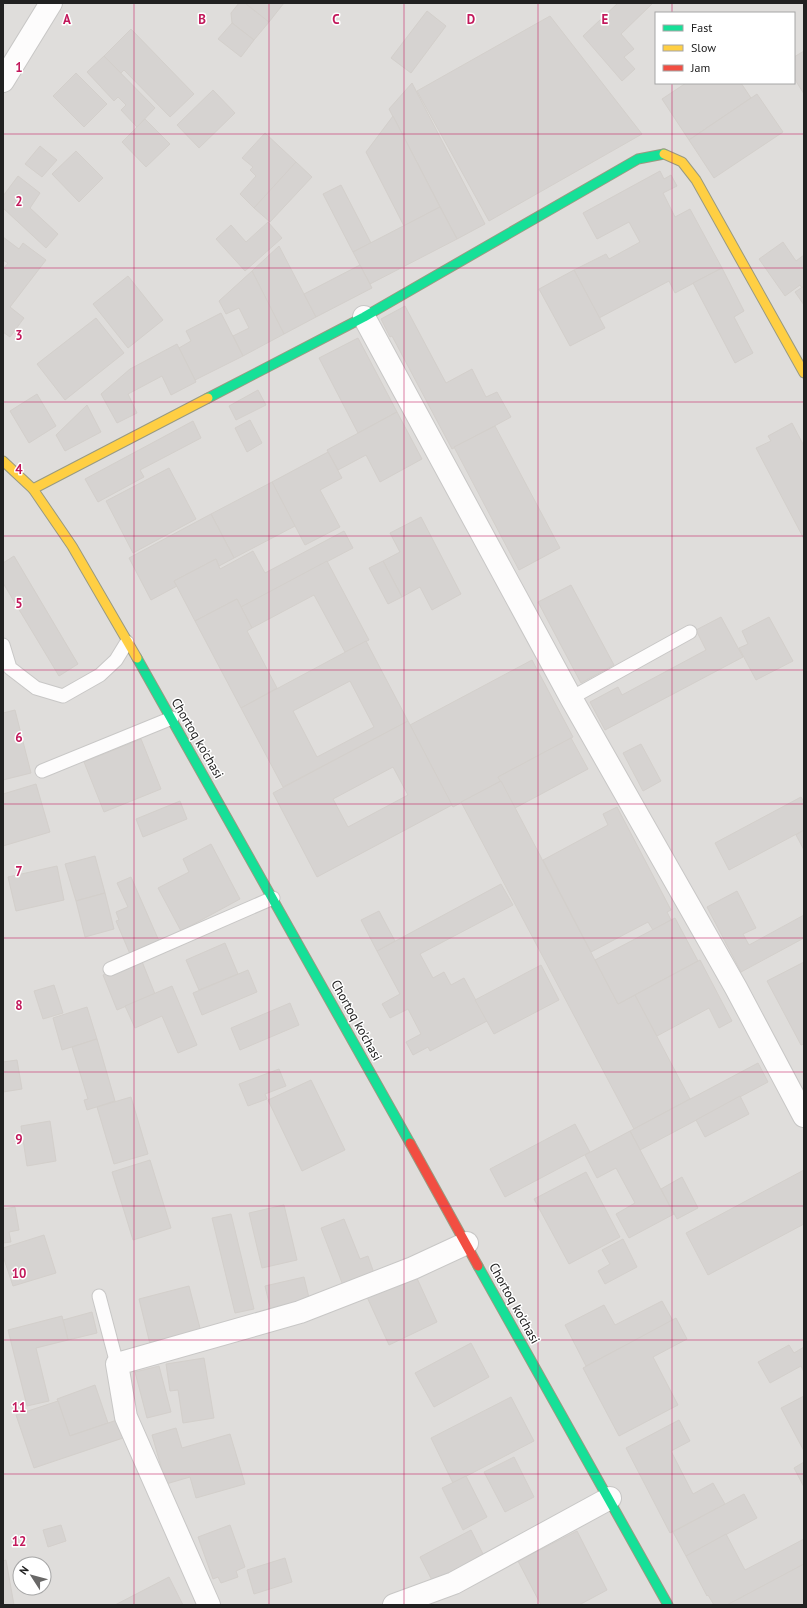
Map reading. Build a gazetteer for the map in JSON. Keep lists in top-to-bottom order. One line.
{"streets":{"street":["Chortoq ko'chasi"]},"legend":["Fast","Slow","Jam"],"north":"top left","grid":{"columns":["A","B","C","D","E"],"rows":["1","2","3","4","5","6","7","8","9","10","11","12"]}}
